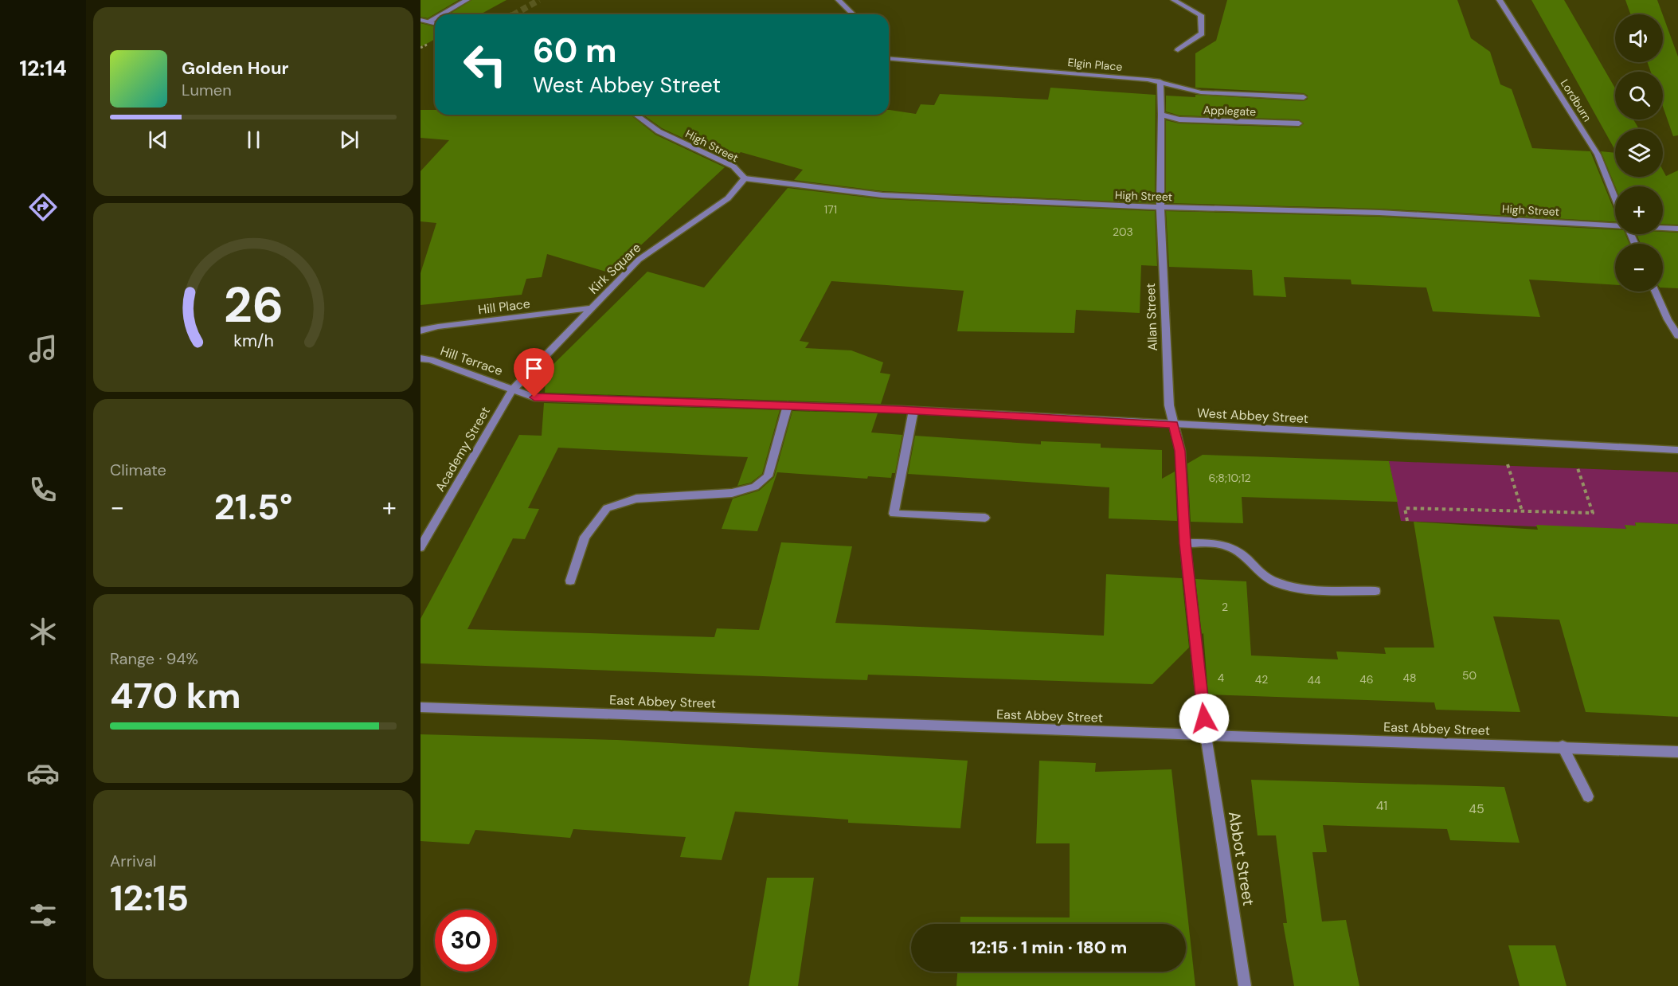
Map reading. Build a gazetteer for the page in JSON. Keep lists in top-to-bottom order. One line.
{"streets":{"street":["Elgin Place","Lordburn","Applegate","High Street","Kirk Square","Hill Place","Allan Street","Hill Terrace","West Abbey Street","Academy Street","East Abbey Street","Abbot Street"]},"crossings":[["High Street","Kirk Square"],["High Street","Allan Street"],["Kirk Square","Hill Place"],["Kirk Square","Hill Terrace"],["Kirk Square","West Abbey Street"],["Kirk Square","Academy Street"],["Allan Street","West Abbey Street"],["Allan Street","Abbot Street"],["Hill Terrace","West Abbey Street"],["Hill Terrace","Academy Street"],["West Abbey Street","Academy Street"],["East Abbey Street","Abbot Street"]],"house_numbers":["171","203","6;8;10;12","2","50","4","48","42","46","44","41","45"],"page":{"tabs":"12:14","map_buttons":["+","−"],"turn":["60 m","West Abbey Street"],"song":["Golden Hour","Lumen"],"tile":["Climate",["Range · 94%","470 km"],["Arrival","12:15"]],"heat":["−","21.5°","+"],"limit":"30","trip":"12:15 · 1 min · 180 m","gauge":["26","km/h"]}}
